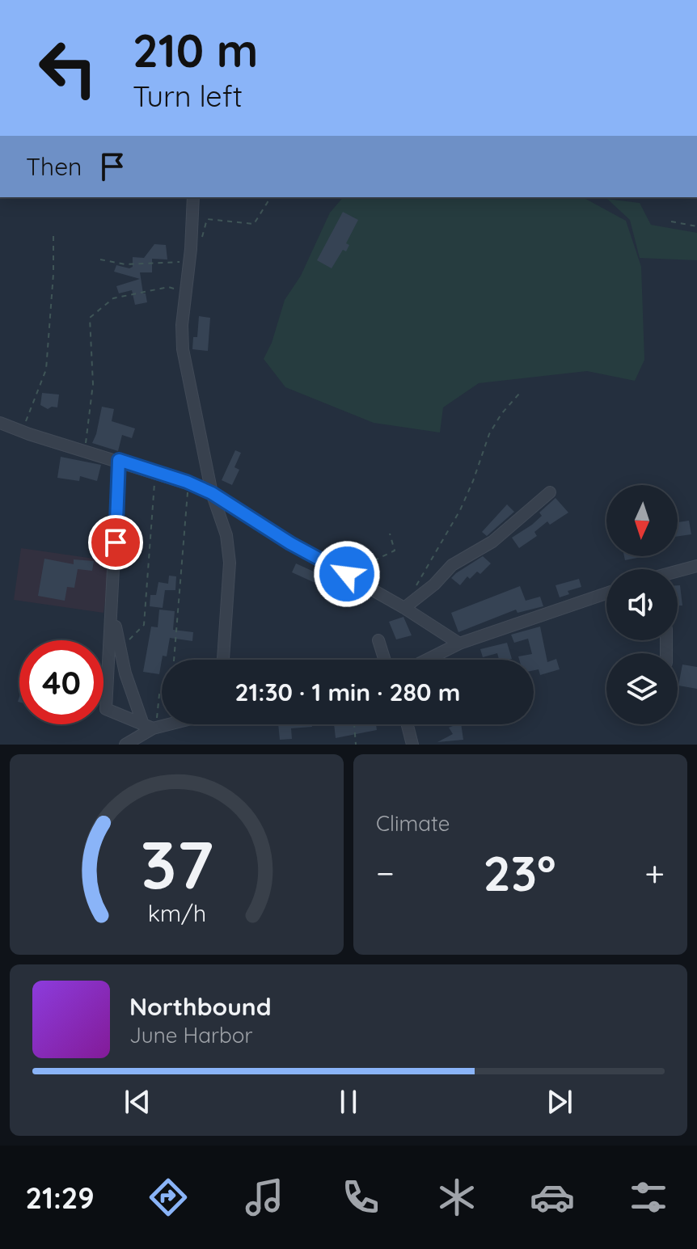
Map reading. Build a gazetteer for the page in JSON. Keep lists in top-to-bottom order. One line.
{"north":"bottom","page":{"turn":["210 m","Turn left"],"then":"Then","limit":"40","trip":"21:30 · 1 min · 280 m","tile":"Climate","heat":["−","23°","+"],"song":["Northbound","June Harbor"],"tabs":"21:29","gauge":["37","km/h"]}}
